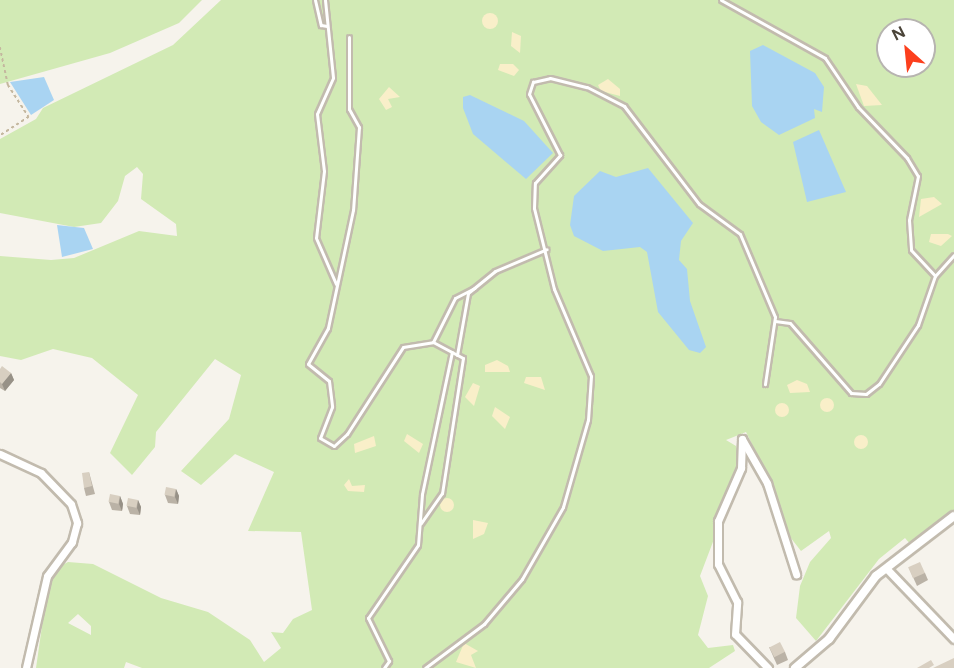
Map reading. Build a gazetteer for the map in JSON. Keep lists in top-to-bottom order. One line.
{"north":"top left"}
